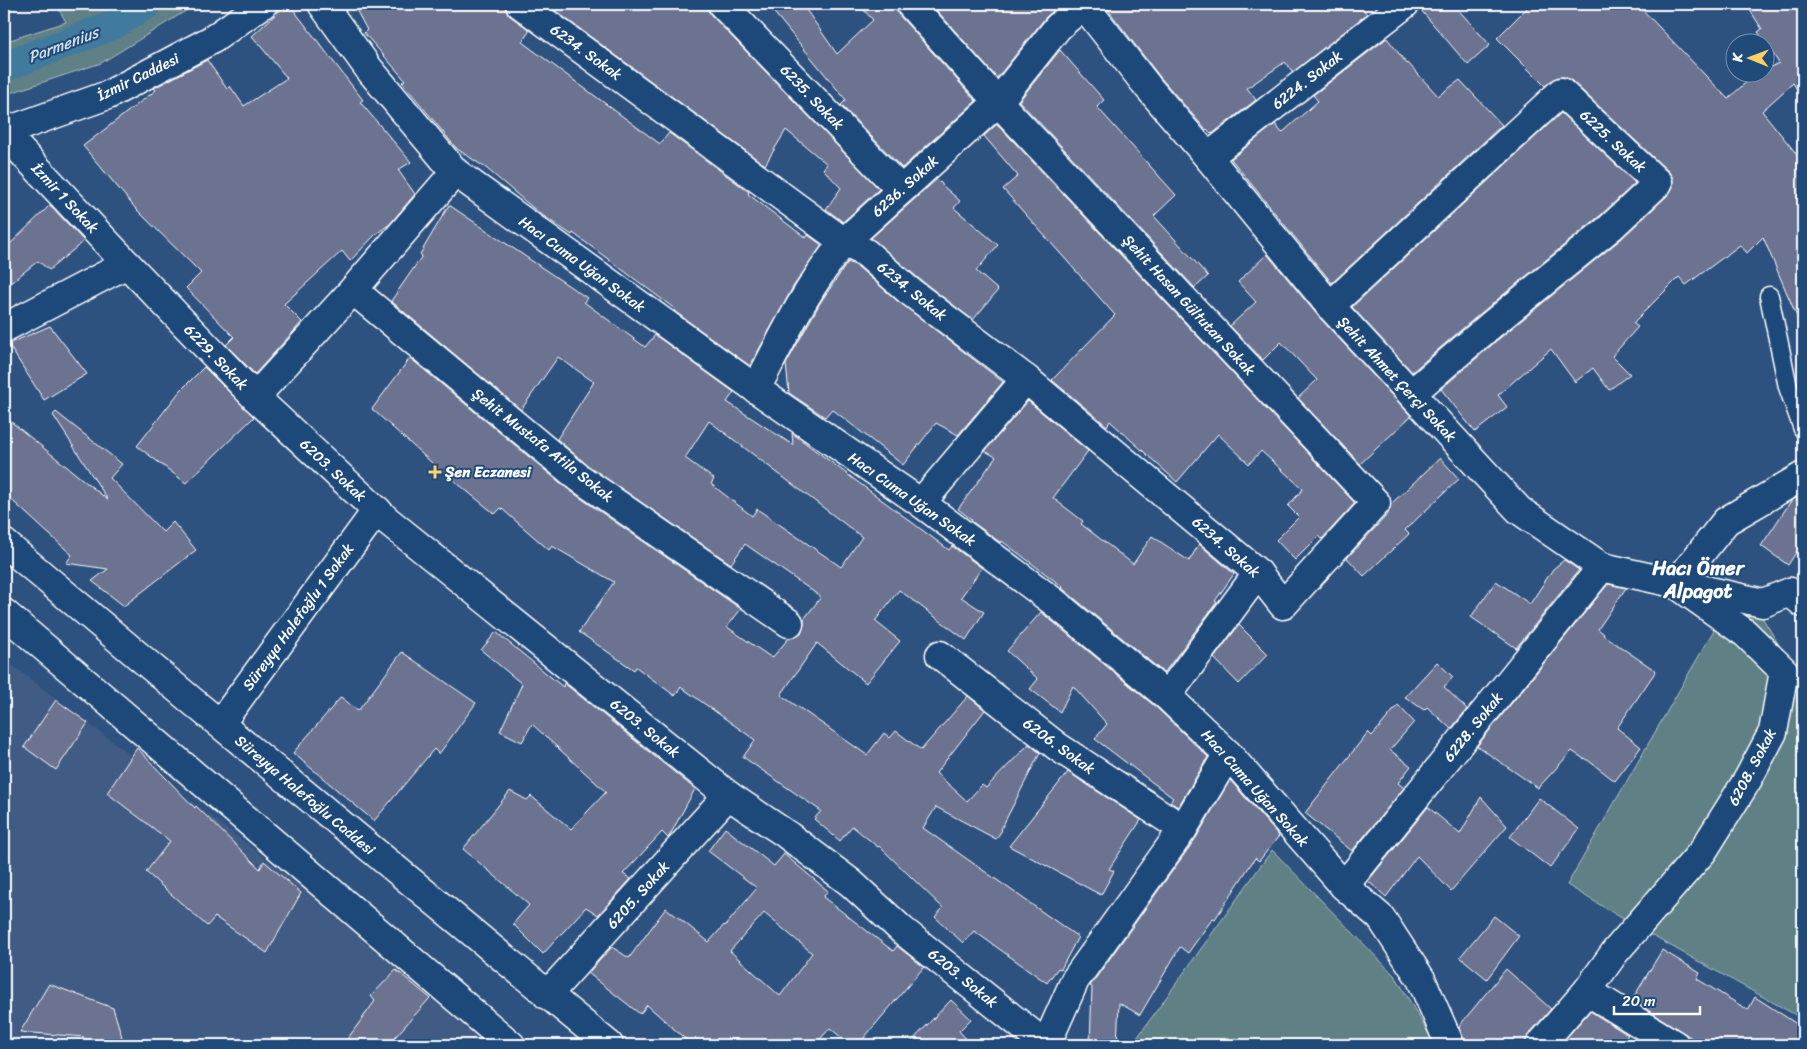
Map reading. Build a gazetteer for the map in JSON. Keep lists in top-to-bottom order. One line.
{"streets":{"street":["6234. Sokak","İzmir Caddesi","6224. Sokak","6235. Sokak","6225. Sokak","6236. Sokak","İzmir 1 Sokak","Hacı Cuma Uğan Sokak","Şehit Hasan Gültutan Sokak","6229. Sokak","Şehit Ahmet Çerçi Sokak","Şehit Mustafa Atila Sokak","6203. Sokak","Süreyya Halefoğlu 1 Sokak","6228. Sokak","6206. Sokak","6208. Sokak","Süreyya Halefoğlu Caddesi","6205. Sokak"]},"crossings":[["6234. Sokak","6236. Sokak"],["6234. Sokak","Şehit Hasan Gültutan Sokak"],["İzmir Caddesi","İzmir 1 Sokak"],["6224. Sokak","Şehit Ahmet Çerçi Sokak"],["6235. Sokak","6236. Sokak"],["6225. Sokak","Şehit Ahmet Çerçi Sokak"],["6236. Sokak","Hacı Cuma Uğan Sokak"],["6236. Sokak","Şehit Hasan Gültutan Sokak"],["6236. Sokak","Şehit Ahmet Çerçi Sokak"],["İzmir 1 Sokak","6229. Sokak"],["Hacı Cuma Uğan Sokak","6229. Sokak"],["Hacı Cuma Uğan Sokak","6203. Sokak"],["Hacı Cuma Uğan Sokak","6228. Sokak"],["6229. Sokak","Şehit Mustafa Atila Sokak"],["6229. Sokak","6203. Sokak"],["Şehit Ahmet Çerçi Sokak","6228. Sokak"],["Şehit Ahmet Çerçi Sokak","6208. Sokak"],["6203. Sokak","Süreyya Halefoğlu 1 Sokak"],["6203. Sokak","6206. Sokak"],["6203. Sokak","6205. Sokak"],["Süreyya Halefoğlu 1 Sokak","Süreyya Halefoğlu Caddesi"],["Süreyya Halefoğlu Caddesi","6205. Sokak"]],"districts":["Hacı Ömer Alpagot"],"water":["Parmenius"],"places":{"health":["Şen Eczanesi"]},"scale_bar":"20 m","north":"left"}
